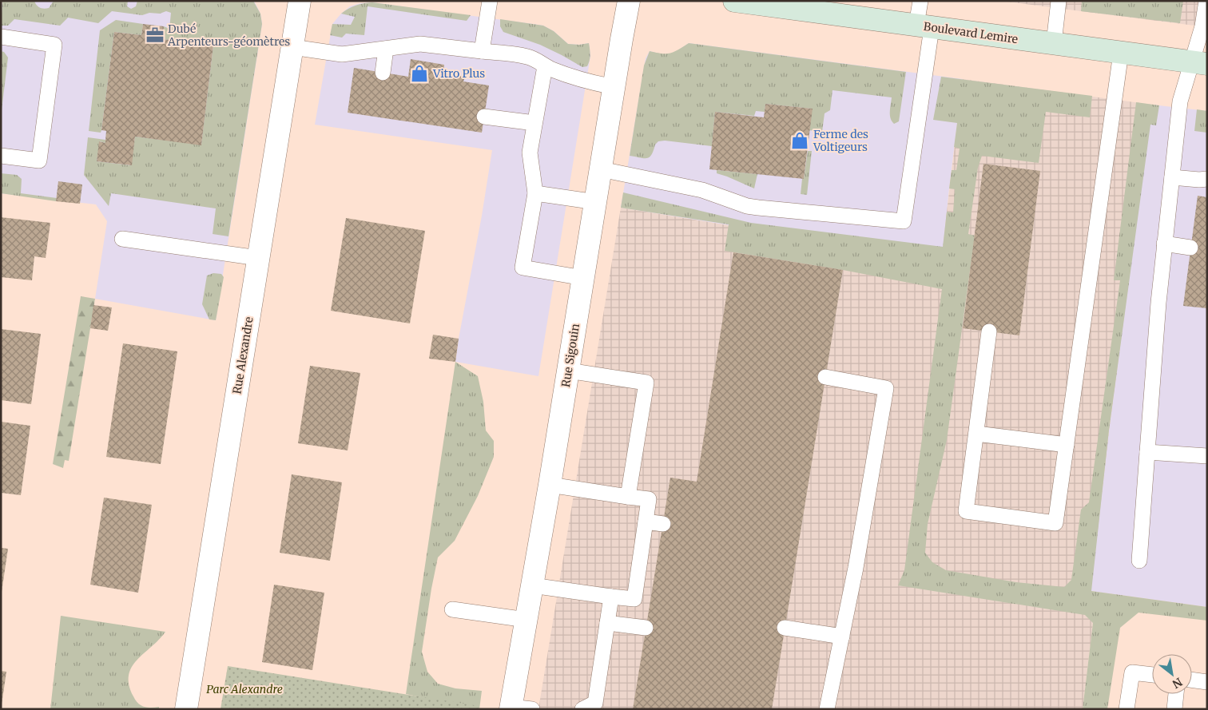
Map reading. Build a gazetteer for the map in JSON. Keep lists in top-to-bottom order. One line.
{"streets":{"main road":["Boulevard Lemire"],"street":["Rue Alexandre","Rue Sigouin"]},"parks":["Parc Alexandre"],"places":{"office":["Dubé Arpenteurs-géomètres"],"shop":["Vitro Plus","Ferme des Voltigeurs"]},"north":"bottom right"}
